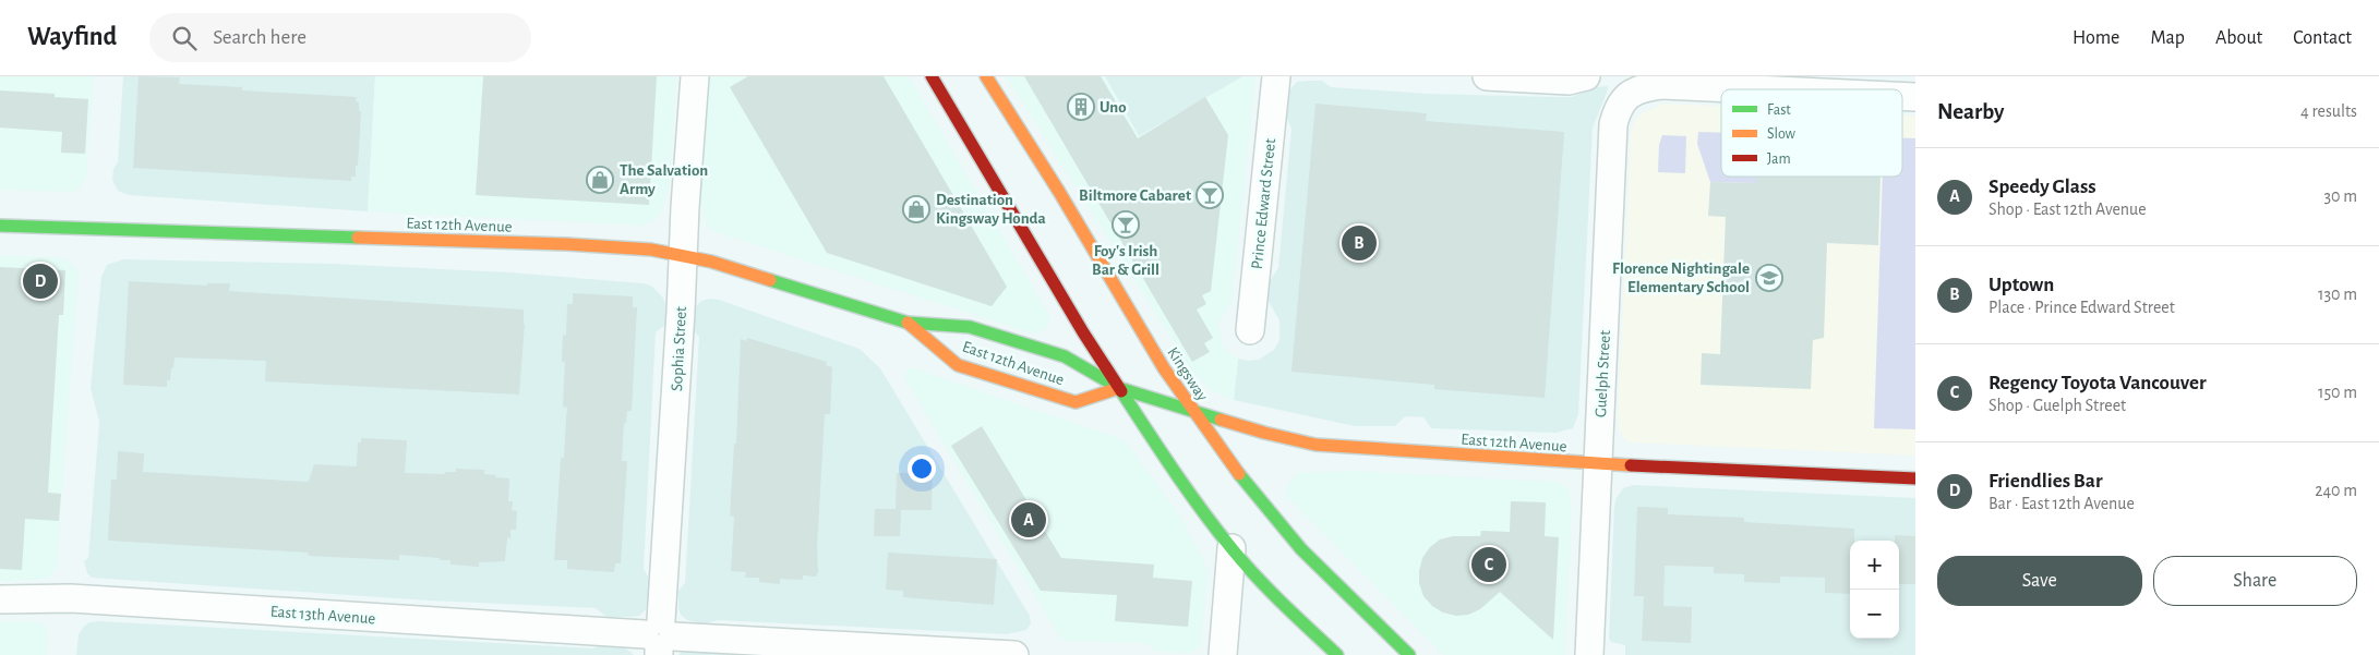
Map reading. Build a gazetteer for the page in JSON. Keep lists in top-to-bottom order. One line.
{"streets":{"street":["Prince Edward Street","East 12th Avenue","Sophia Street","Kingsway","Guelph Street","East 13th Avenue"]},"crossings":[["East 12th Avenue","Sophia Street"],["East 12th Avenue","Kingsway"],["East 12th Avenue","Guelph Street"],["Sophia Street","East 13th Avenue"]],"places":{"building":["Uno"],"shop":["The Salvation Army","Destination Kingsway Honda"],"bar":["Biltmore Cabaret","Foy's Irish Bar & Grill"],"school or university":["Florence Nightingale Elementary School"]},"legend":["Fast","Slow","Jam"],"page":{"header":"Wayfind","search":"Search here","nav":["Home","Map","About","Contact"],"heading":["Nearby","4 results"],"list":[{"mark":"A","name":"Speedy Glass","note":"Shop · East 12th Avenue","value":"30 m"},{"mark":"B","name":"Uptown","note":"Place · Prince Edward Street","value":"130 m"},{"mark":"C","name":"Regency Toyota Vancouver","note":"Shop · Guelph Street","value":"150 m"},{"mark":"D","name":"Friendlies Bar","note":"Bar · East 12th Avenue","value":"240 m"}],"pins":["B","D","A","C"],"buttons":["Save","Share"],"map_buttons":["+","−"]}}
